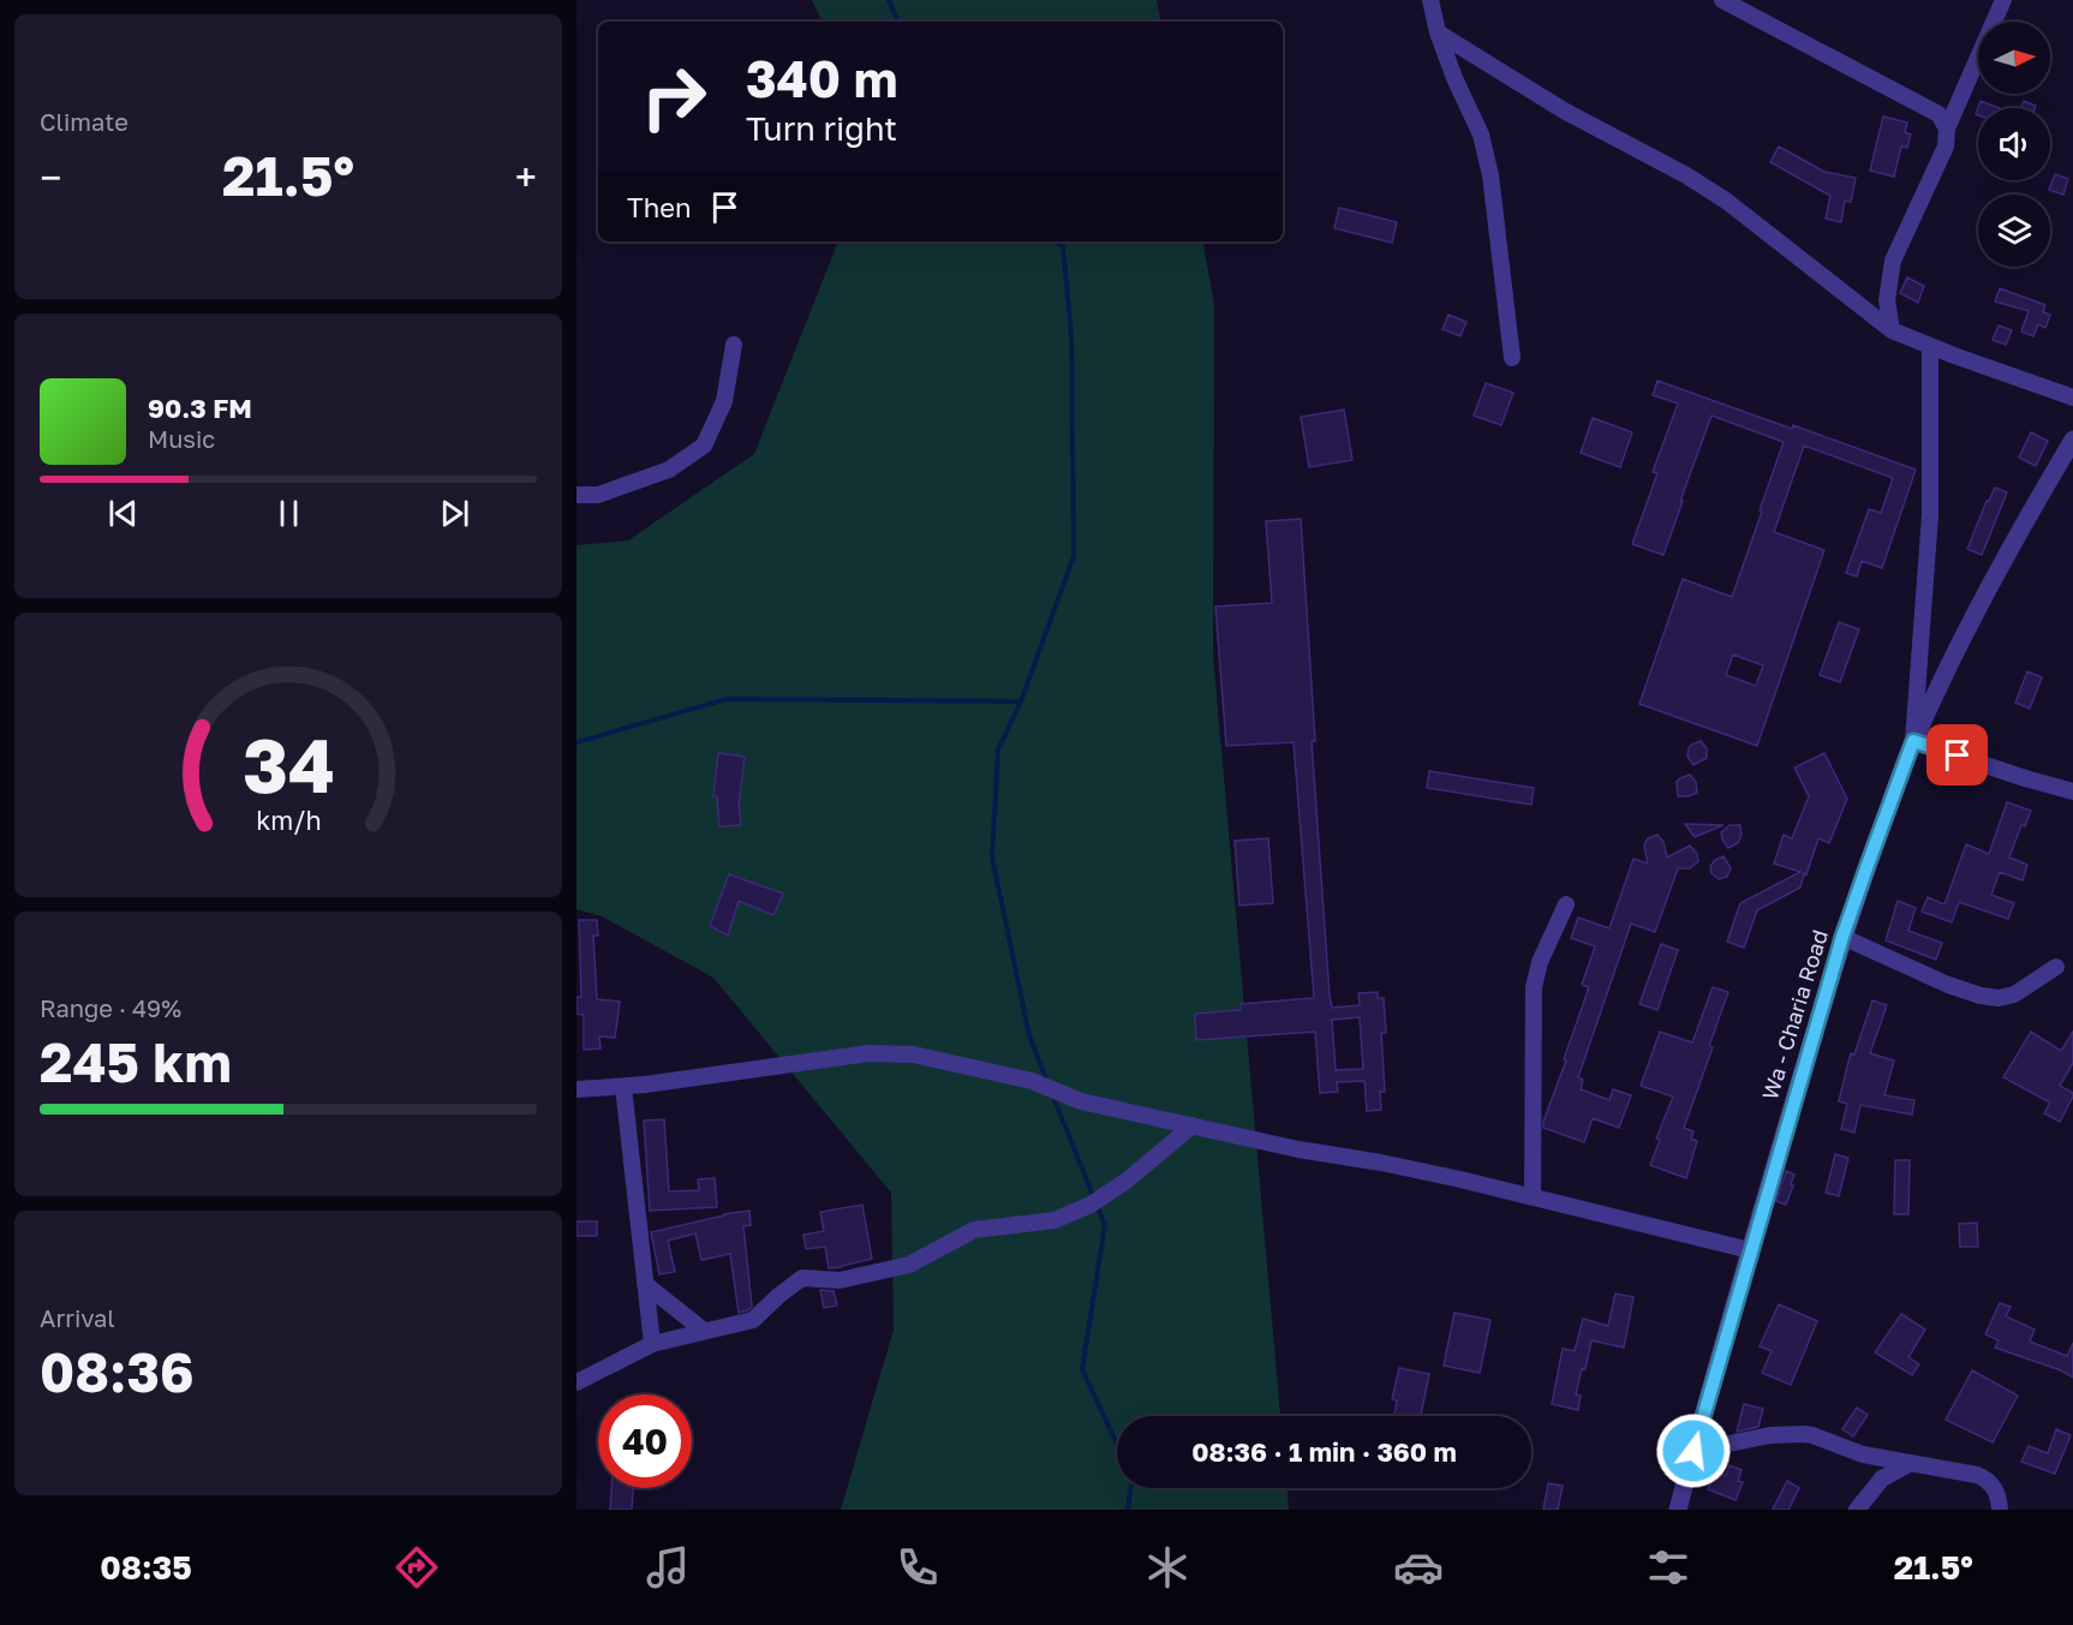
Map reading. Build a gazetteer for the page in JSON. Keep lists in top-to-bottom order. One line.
{"streets":{"street":["Wa - Charia Road"]},"north":"right","page":{"tile":["Climate",["Range · 49%","245 km"],["Arrival","08:36"]],"turn":["340 m","Turn right"],"heat":["−","21.5°","+"],"then":"Then","song":["90.3 FM","Music"],"limit":"40","trip":"08:36 · 1 min · 360 m","tabs":["08:35","21.5°"],"gauge":["34","km/h"]}}
